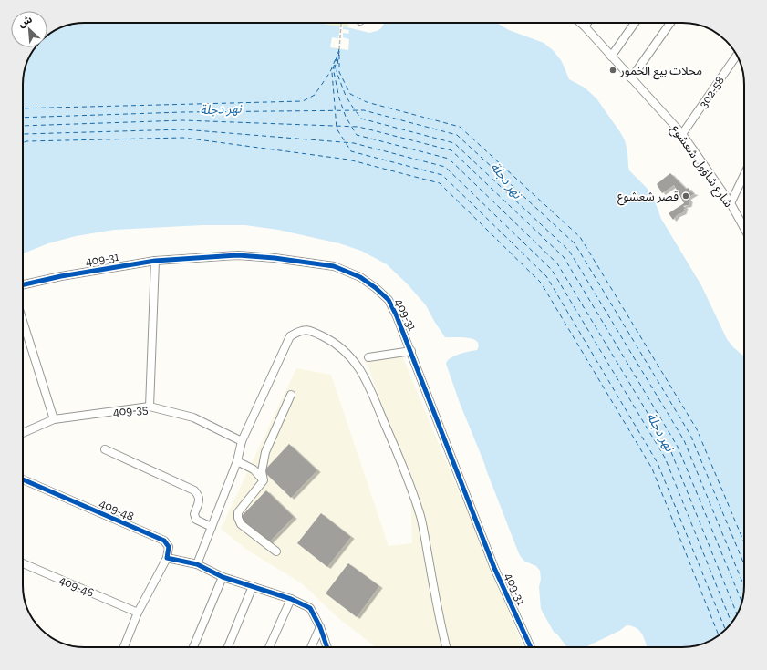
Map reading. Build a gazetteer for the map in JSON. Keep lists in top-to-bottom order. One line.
{"streets":{"street":["302-58","شارع شاؤول شعشوع","409-31","409-35","409-48","409-46"]},"crossings":[["302-58","شارع شاؤول شعشوع"]],"water":["نهر دجلة"],"places":["محلات بيع الخمور","قصر شعشوع"],"north":"top left"}
